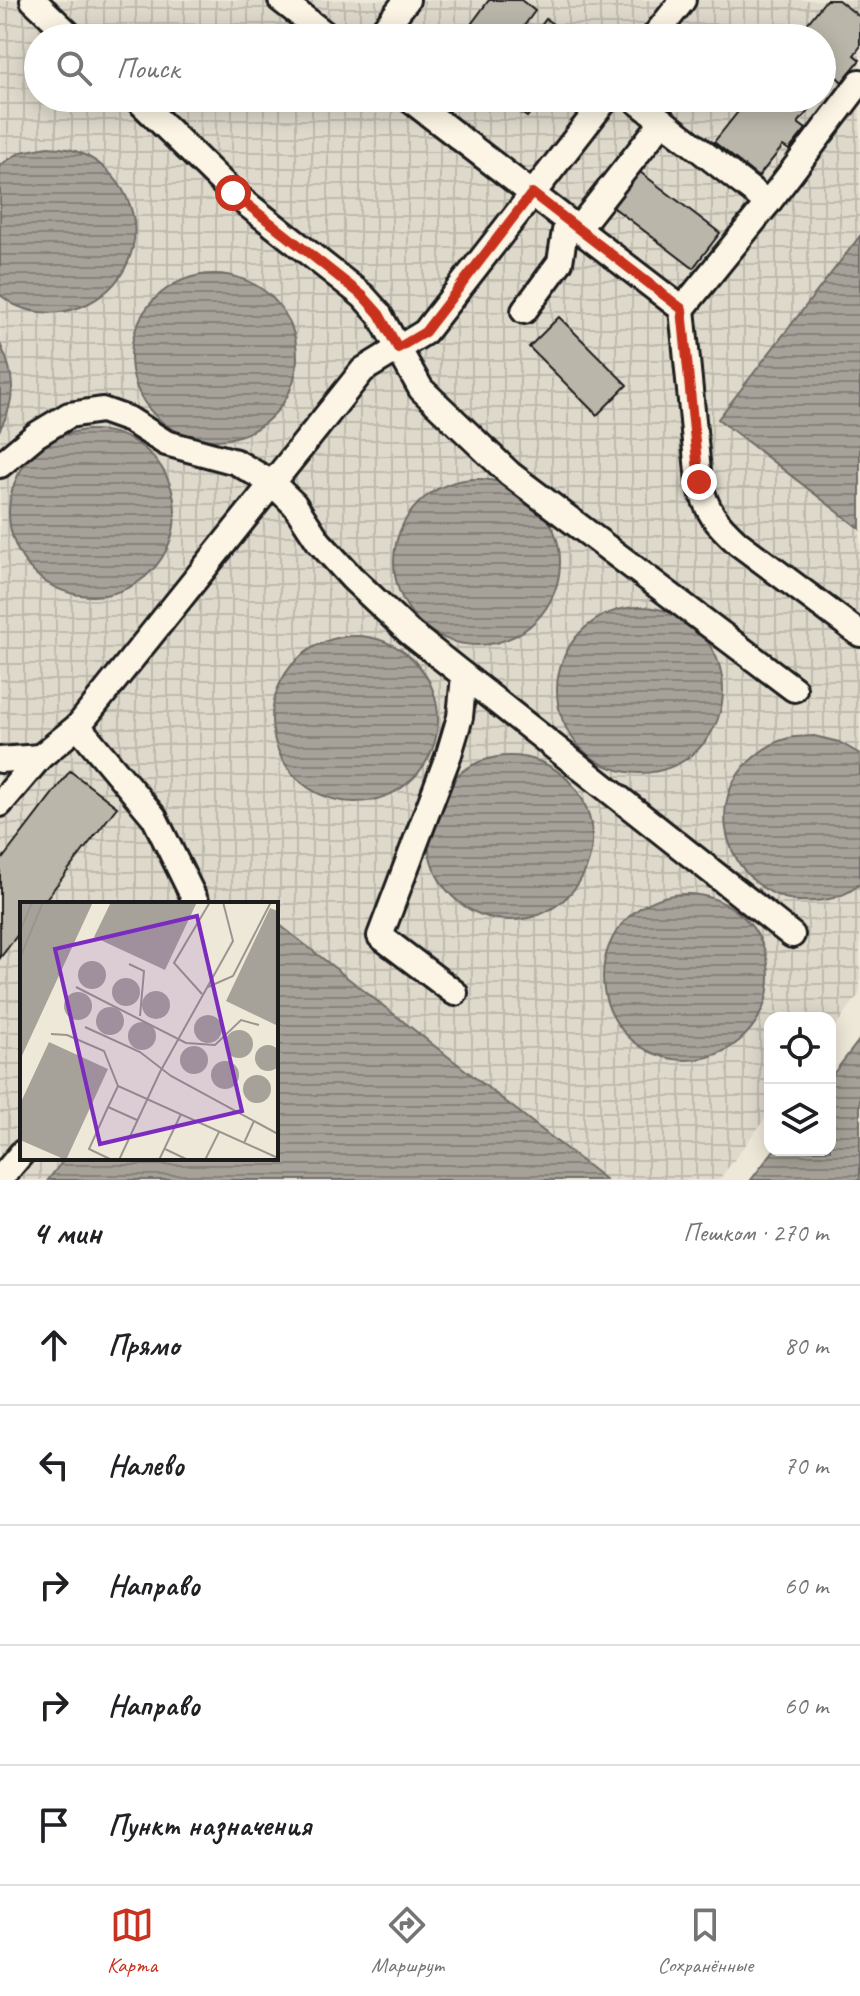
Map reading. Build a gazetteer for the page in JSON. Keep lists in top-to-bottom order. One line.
{"page":{"search":"Поиск","heading":["4 мин","Пешком · 270 m"],"list":[["Прямо","80 m"],["Налево","70 m"],["Направо","60 m"],["Направо","60 m"],"Пункт назначения"],"nav":["Карта","Маршрут","Сохранённые"]}}
